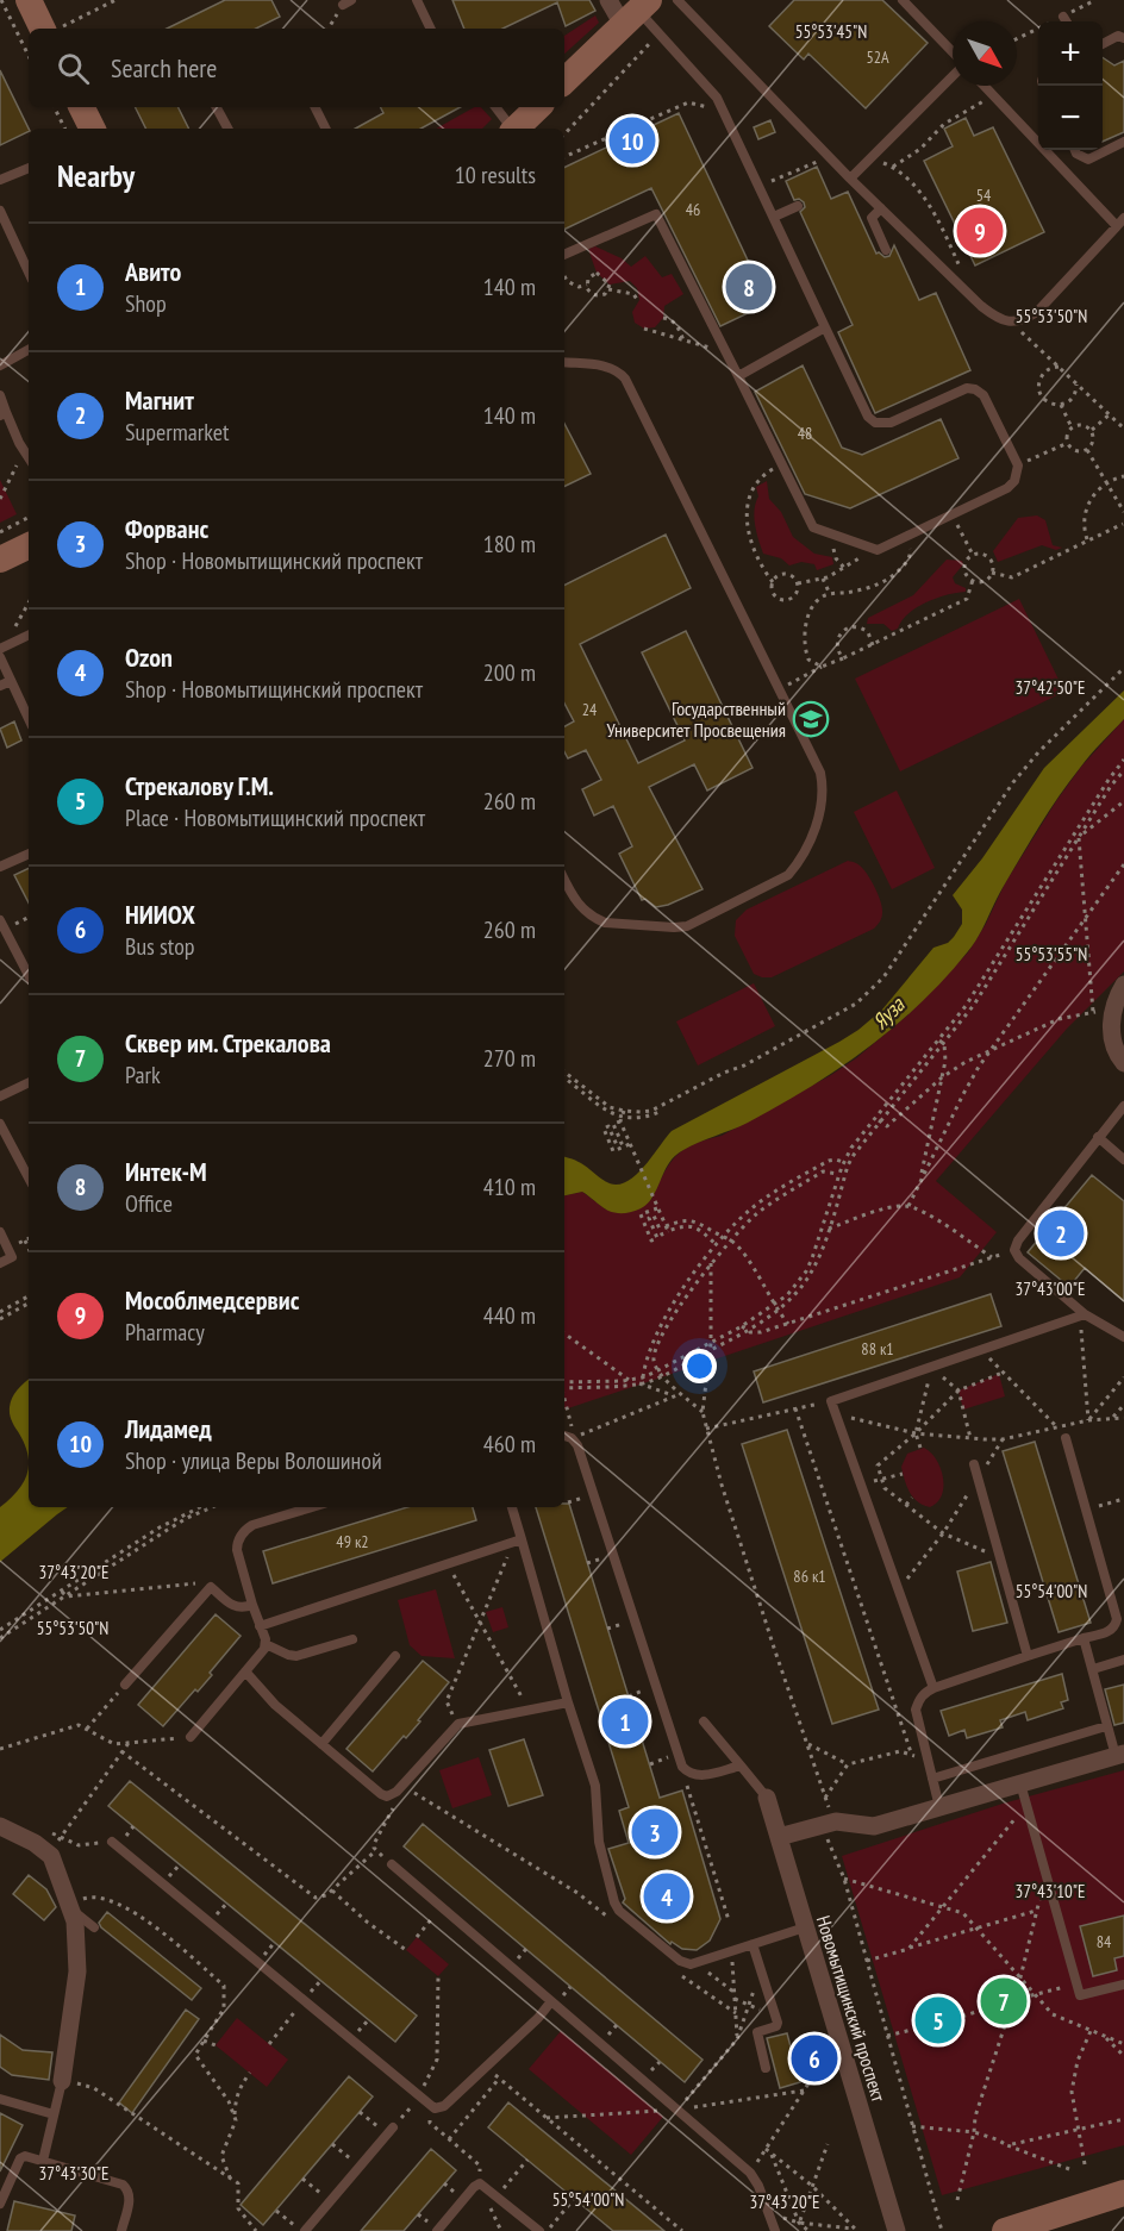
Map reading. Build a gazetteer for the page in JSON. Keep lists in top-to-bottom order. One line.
{"streets":{"street":["Новомытищинский проспект"]},"water":["Яуза"],"places":{"school or university":["Государственный Университет Просвещения"]},"house_numbers":["52А","54","46","48","24","88 к1","49 к2","86 к1","84"],"north":"bottom right","page":{"map_buttons":["+","−"],"search":"Search here","pins":["10","9","8","2","1","3","4","7","5","6"],"heading":["Nearby","10 results"],"list":[{"mark":"1","name":"Авито","note":"Shop","value":"140 m"},{"mark":"2","name":"Магнит","note":"Supermarket","value":"140 m"},{"mark":"3","name":"Форванс","note":"Shop · Новомытищинский проспект","value":"180 m"},{"mark":"4","name":"Ozon","note":"Shop · Новомытищинский проспект","value":"200 m"},{"mark":"5","name":"Стрекалову Г.М.","note":"Place · Новомытищинский проспект","value":"260 m"},{"mark":"6","name":"НИИОХ","note":"Bus stop","value":"260 m"},{"mark":"7","name":"Сквер им. Стрекалова","note":"Park","value":"270 m"},{"mark":"8","name":"Интек-М","note":"Office","value":"410 m"},{"mark":"9","name":"Мособлмедсервис","note":"Pharmacy","value":"440 m"},{"mark":"10","name":"Лидамед","note":"Shop · улица Веры Волошиной","value":"460 m"}]},"coordinates":["55°53'45\"N","55°53'50\"N","37°42'50\"E","55°53'55\"N","37°43'00\"E","37°43'20\"E","55°54'00\"N","37°43'10\"E","37°43'30\"E"]}
